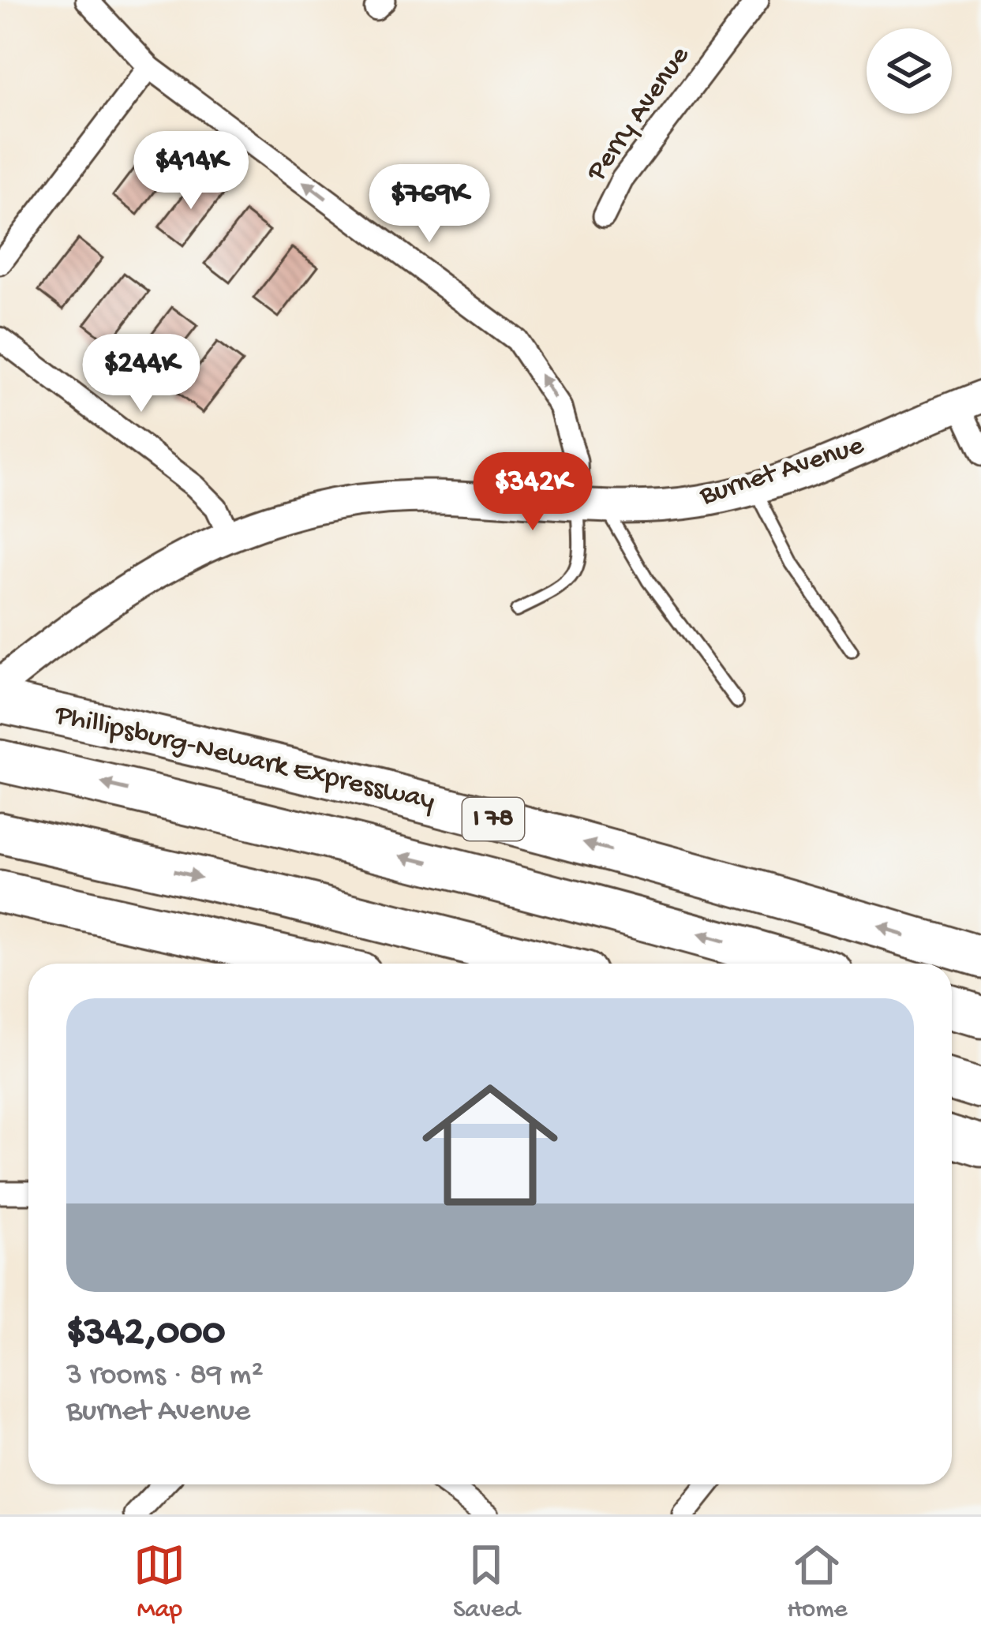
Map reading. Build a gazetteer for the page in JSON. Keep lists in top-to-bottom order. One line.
{"streets":{"highway":["Phillipsburg-Newark Expressway","I 78"],"street":["Perry Avenue","Burnet Avenue"]},"page":{"price":["$414K","$769K","$244K","$342K"],"list":[{"name":"$342,000","note":"3 rooms · 89 m² · Burnet Avenue"}],"tabs":["Map","Saved","Home"]}}
